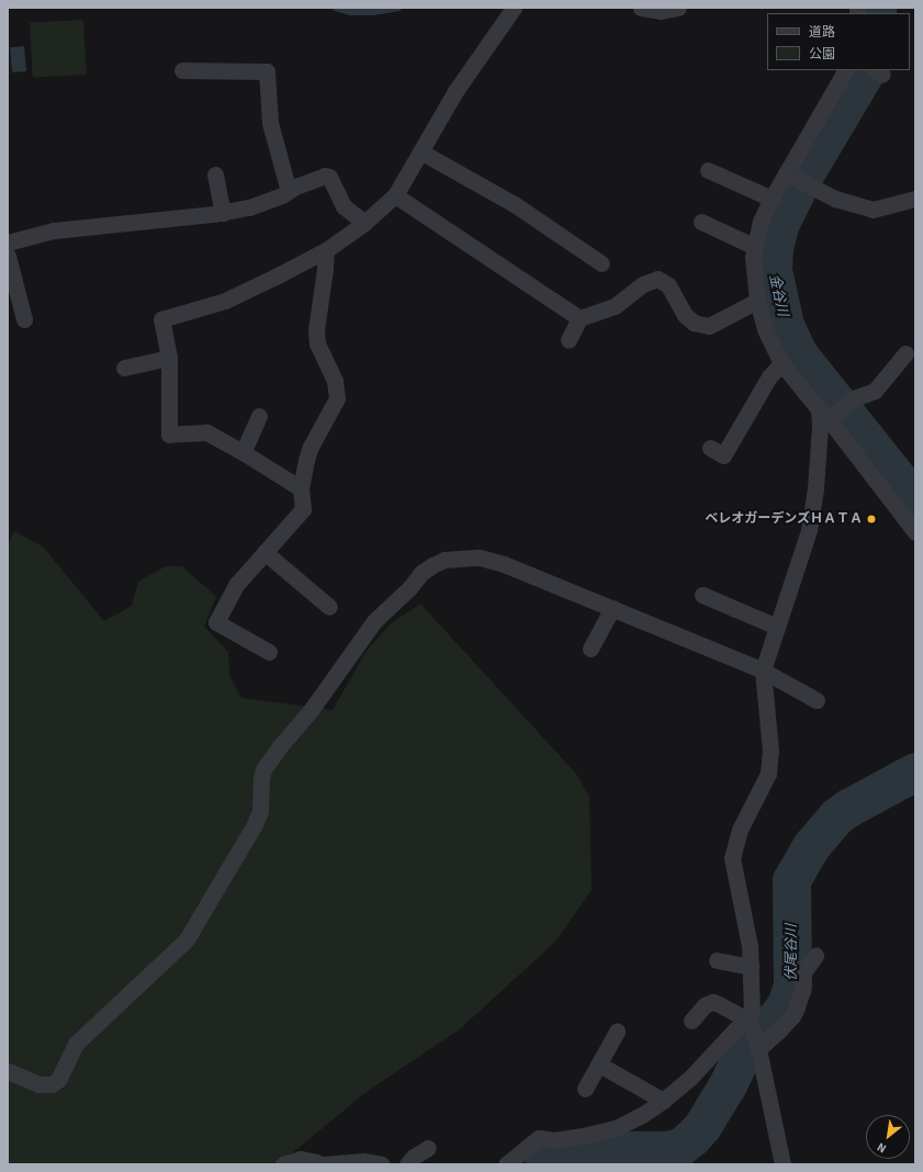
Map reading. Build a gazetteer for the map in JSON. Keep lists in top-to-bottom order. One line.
{"water":["金谷川","伏尾谷川"],"places":["ベレオガーデンズＨＡＴＡ"],"legend":["道路","公園"],"north":"bottom left"}
